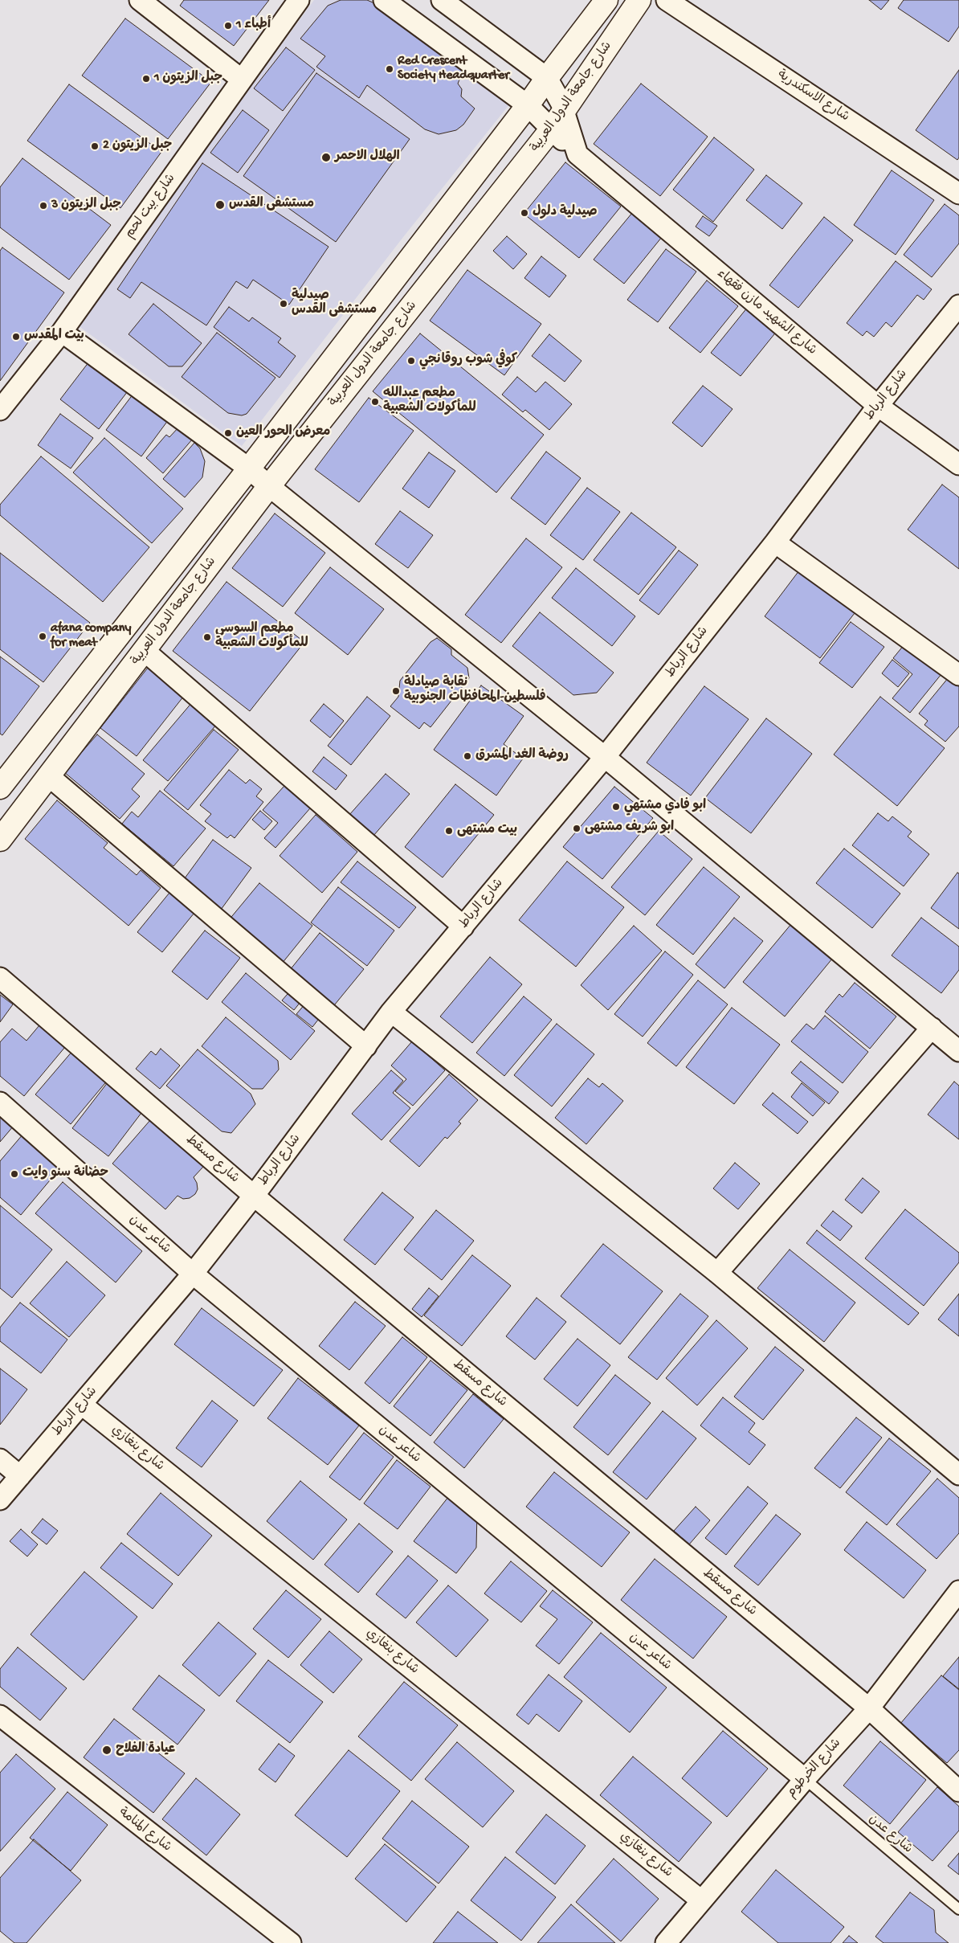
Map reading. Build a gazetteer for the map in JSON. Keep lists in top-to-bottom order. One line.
{"streets":{"main road":["شارع جامعة الدول العربية"],"street":["شارع الاسكندرية","شارع بيت لحم","شارع الشهيد مازن فقهاء","شارع الرباط","شارع مسقط","شاعر عدن","شارع بنغازي","شارع الخرطوم","شارع المنامة"],"lane":["شارع عدن"]},"crossings":[["شارع جامعة الدول العربية","شارع الشهيد مازن فقهاء"],["شارع الشهيد مازن فقهاء","شارع الرباط"],["شارع الرباط","شارع مسقط"],["شارع الرباط","شاعر عدن"],["شارع الرباط","شارع بنغازي"],["شارع مسقط","شارع الخرطوم"],["شاعر عدن","شارع الخرطوم"],["شاعر عدن","شارع عدن"],["شارع بنغازي","شارع الخرطوم"],["شارع الخرطوم","شارع عدن"]],"places":["أطباء 1","Red Crescent Society Headquarter","جبل الزيتون 1","جبل الزيتون 2","الهلال الاحمر","مستشفى القدس","جبل الزيتون 3","صيدلية دلول","صيدلية مستشفى القدس","بيت المقدس","كوفي شوب روقانجي","مطعم عبدالله للمأكولات الشعبية","معرض الحور العين","afana company for meat","مطعم السوسي للمأكولات الشعبية","نقابة صيادلة فلسطين-المحافظات الجنوبية","روضة الغد المشرق","ابو فادي مشتهي","ابو شريف مشتهى","بيت مشتهى","حضانة سنو وايت","عيادة الفلاح"]}
